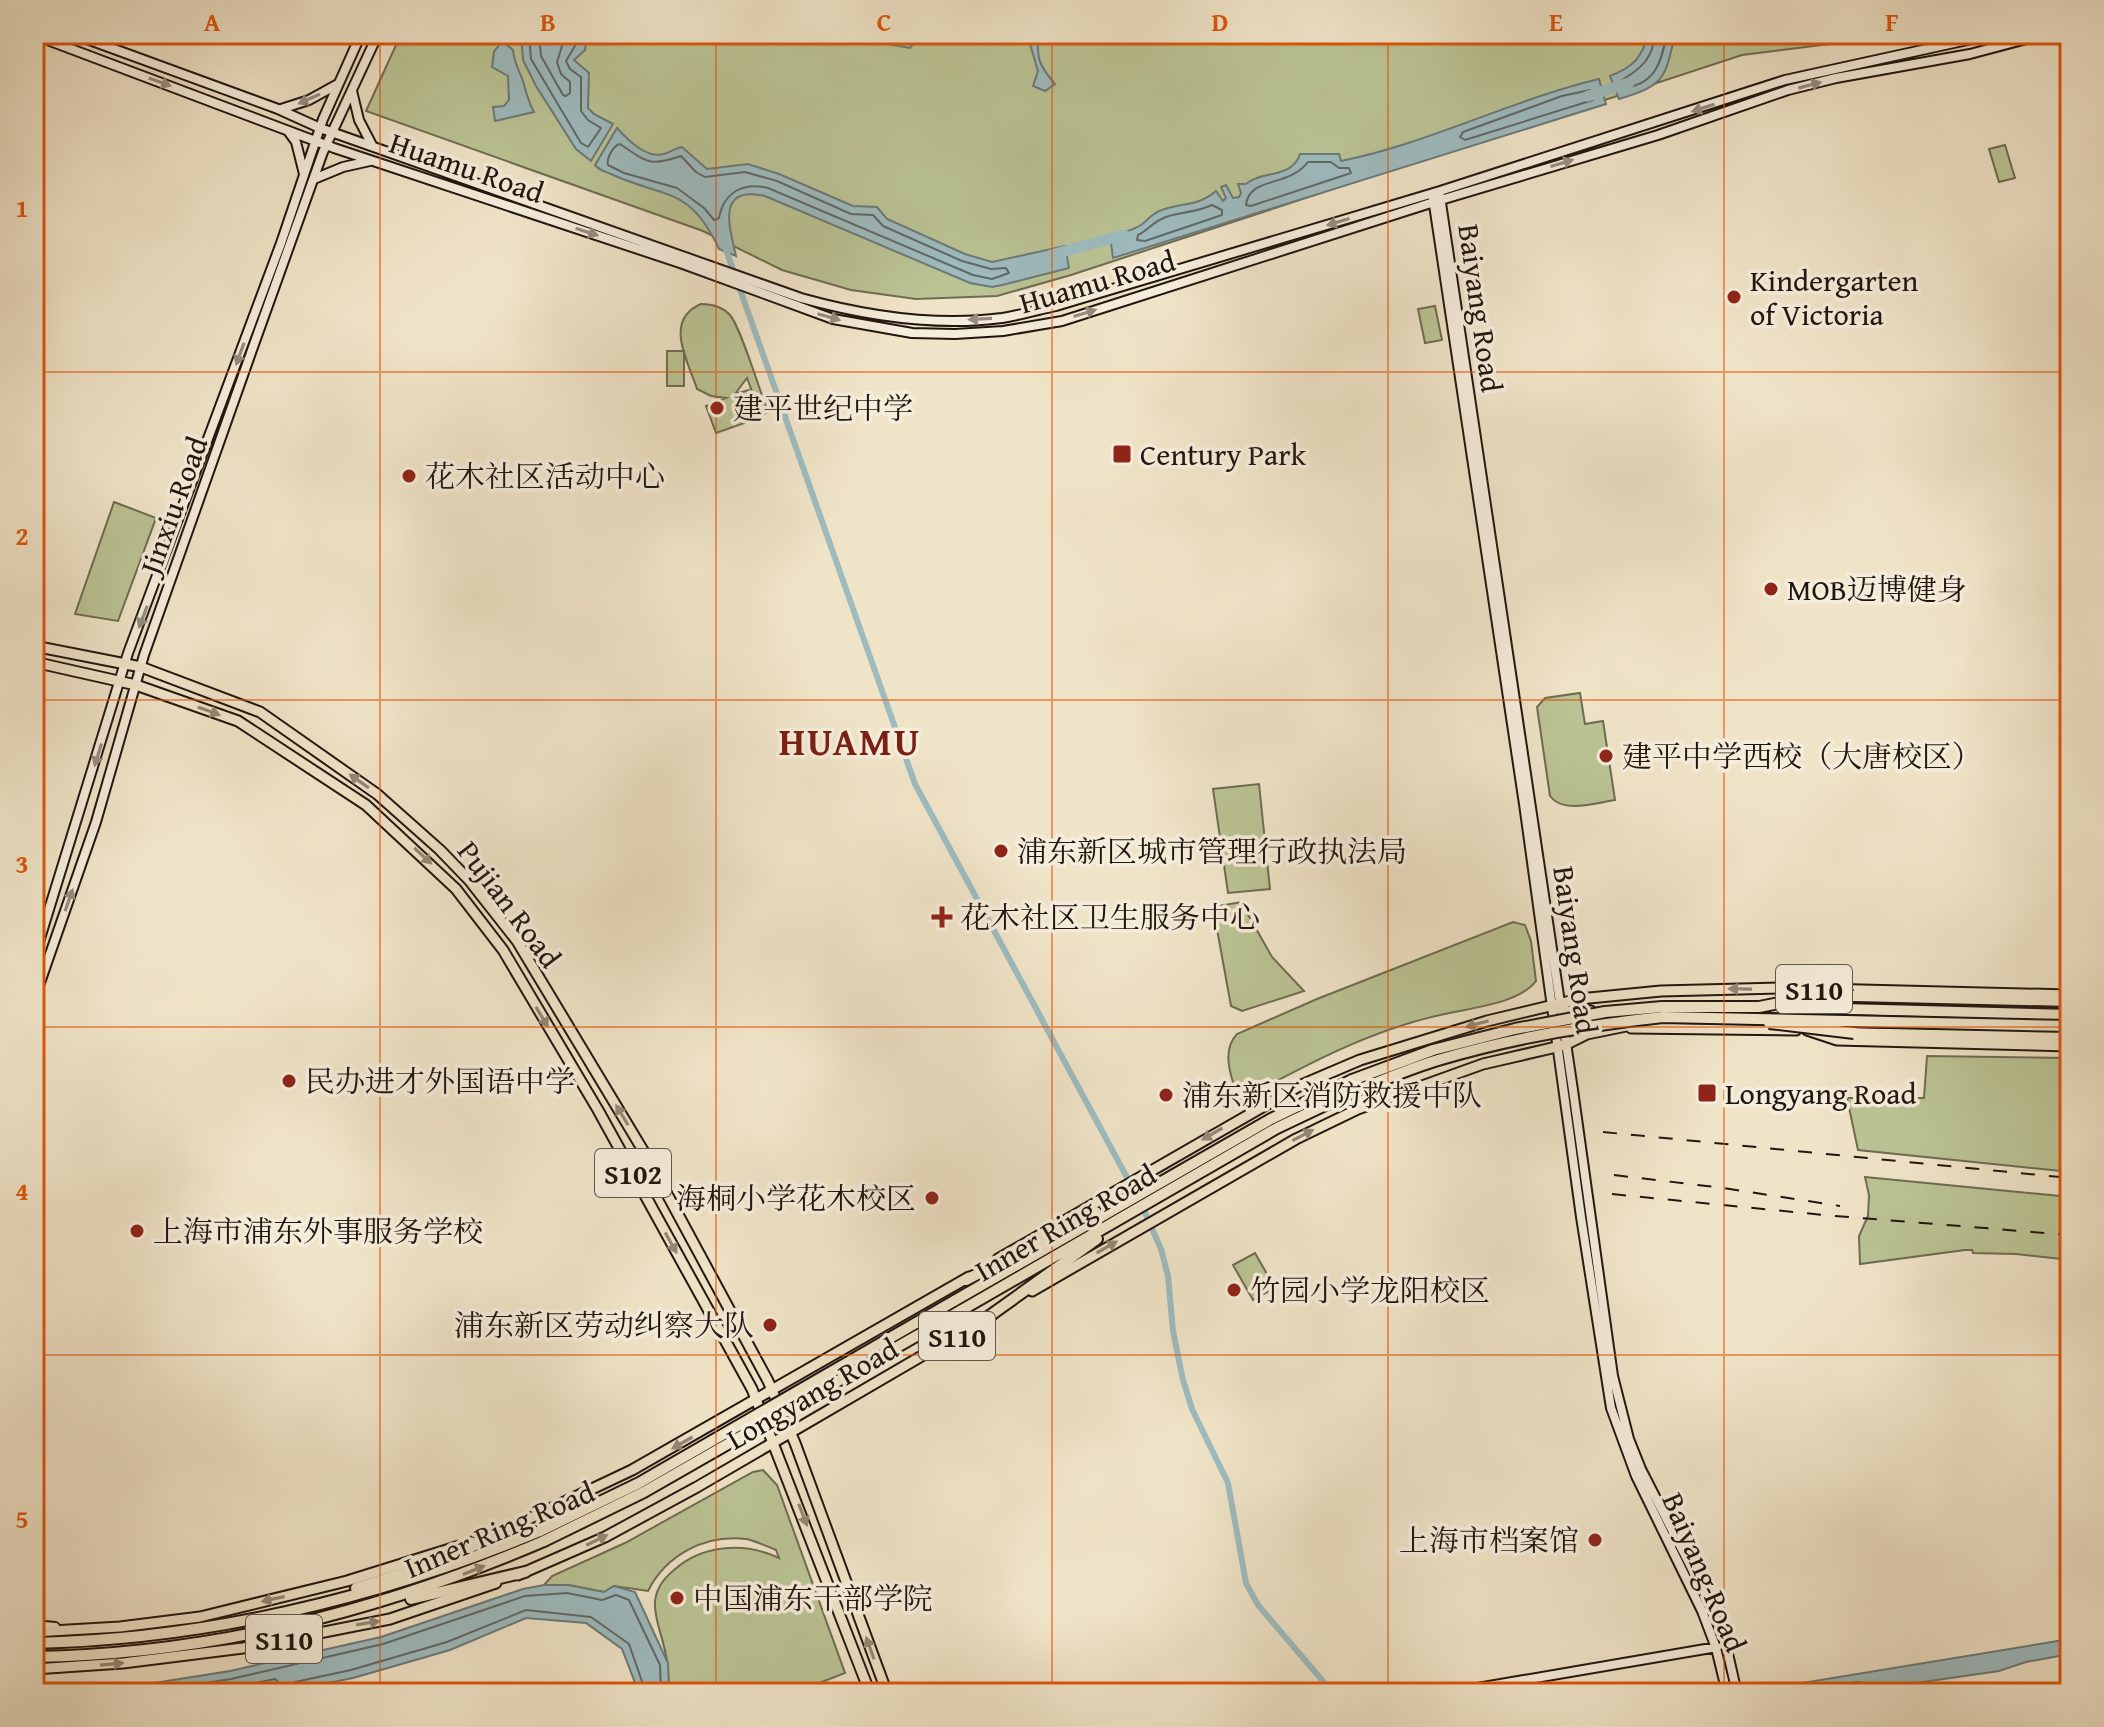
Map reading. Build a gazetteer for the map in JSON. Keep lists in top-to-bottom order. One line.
{"streets":{"highway":["Inner Ring Road"],"main road":["Huamu Road","Baiyang Road","Jinxiu Road","Pujian Road","S110","S102","Longyang Road"]},"crossings":[["Huamu Road","Baiyang Road"],["Huamu Road","Jinxiu Road"],["Baiyang Road","S110"],["Baiyang Road","Longyang Road"],["Jinxiu Road","Pujian Road"],["Pujian Road","S102"],["Pujian Road","Longyang Road"],["S110","Inner Ring Road"],["S102","Longyang Road"],["Inner Ring Road","Longyang Road"]],"districts":["HUAMU"],"places":{"other":["Kindergarten of Victoria","建平世纪中学","花木社区活动中心","MOB迈博健身","建平中学西校（大唐校区）","浦东新区城市管理行政执法局","民办进才外国语中学","浦东新区消防救援中队","海桐小学花木校区","上海市浦东外事服务学校","竹园小学龙阳校区","浦东新区劳动纠察大队","上海市档案馆","中国浦东干部学院"],"transit":["Century Park","Longyang Road"],"health":["花木社区卫生服务中心"]},"grid":{"columns":["A","B","C","D","E","F"],"rows":["1","2","3","4","5"]}}
